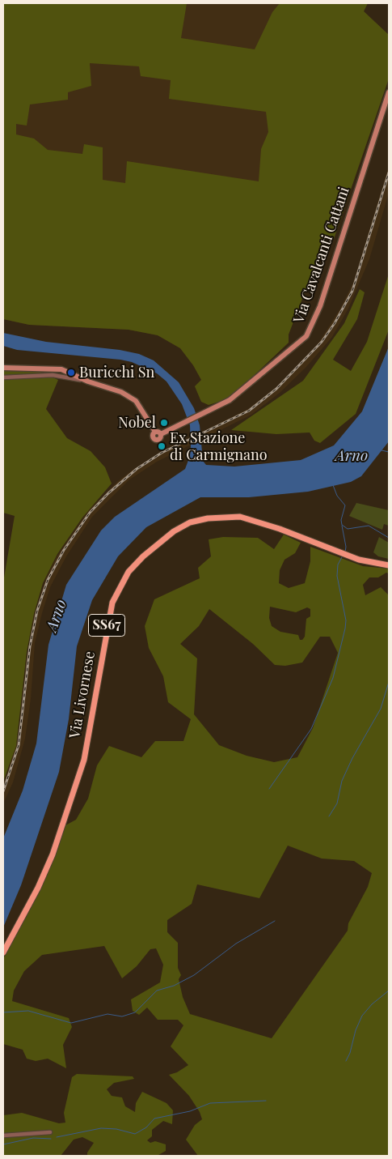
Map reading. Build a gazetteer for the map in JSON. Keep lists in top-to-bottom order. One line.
{"streets":{"main road":["SS67","Via Livornese"],"street":["Via Cavalcanti Cattani"]},"water":["Arno"],"places":["Buricchi Sn","Nobel","Ex Stazione di Carmignano"]}
